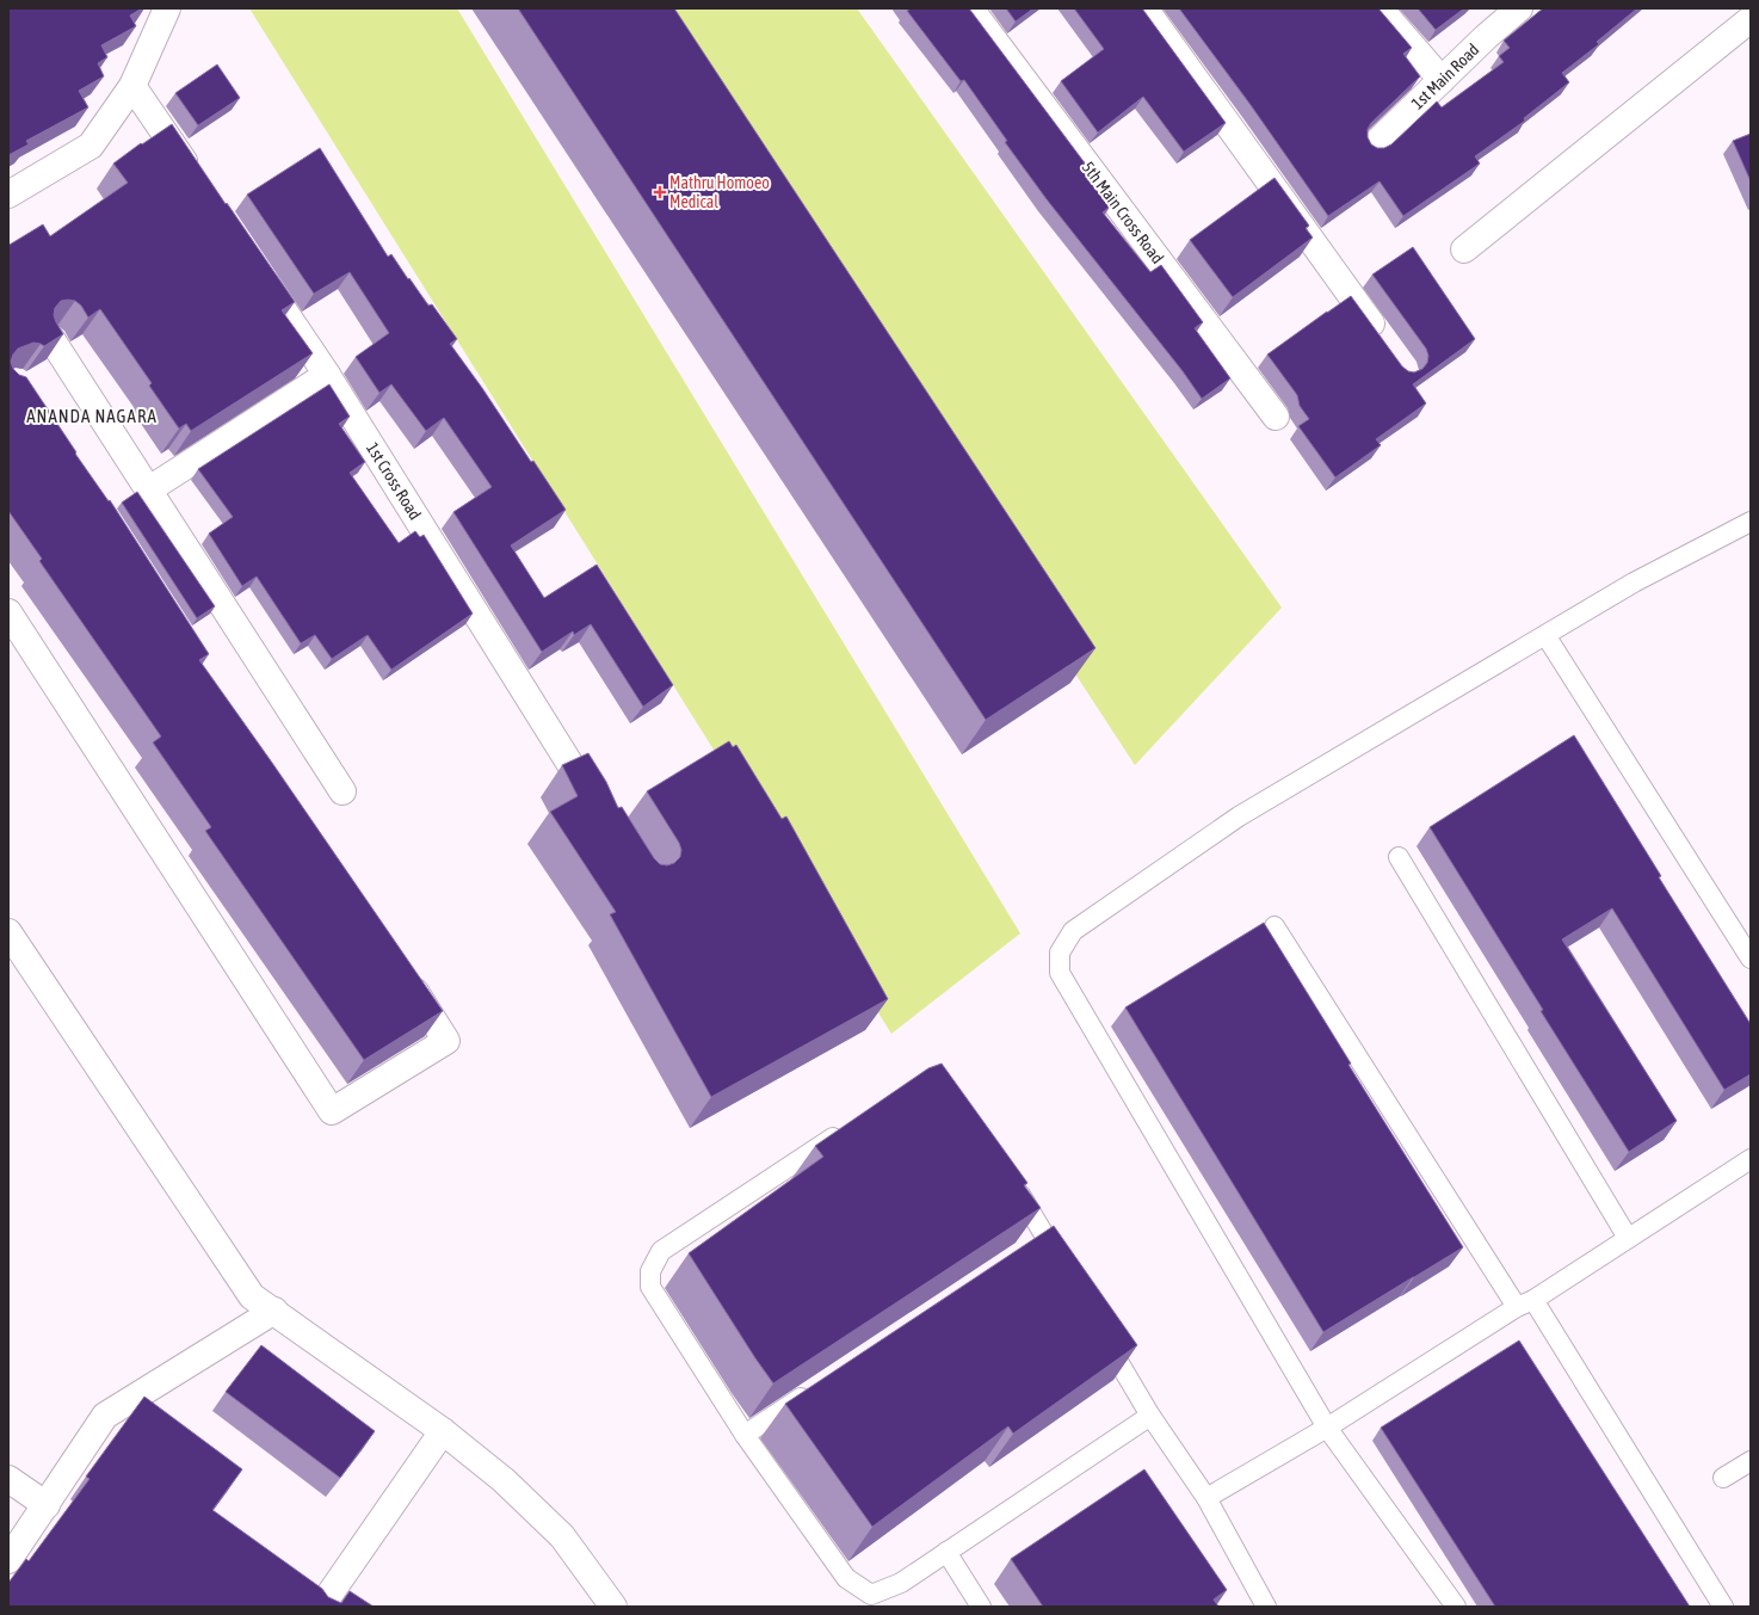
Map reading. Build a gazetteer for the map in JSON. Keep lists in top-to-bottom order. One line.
{"streets":{"street":["1st Main Road","5th Main Cross Road","1st Cross Road"]},"districts":["ANANDA NAGARA"],"places":{"health":["Mathru Homoeo Medical"]}}
